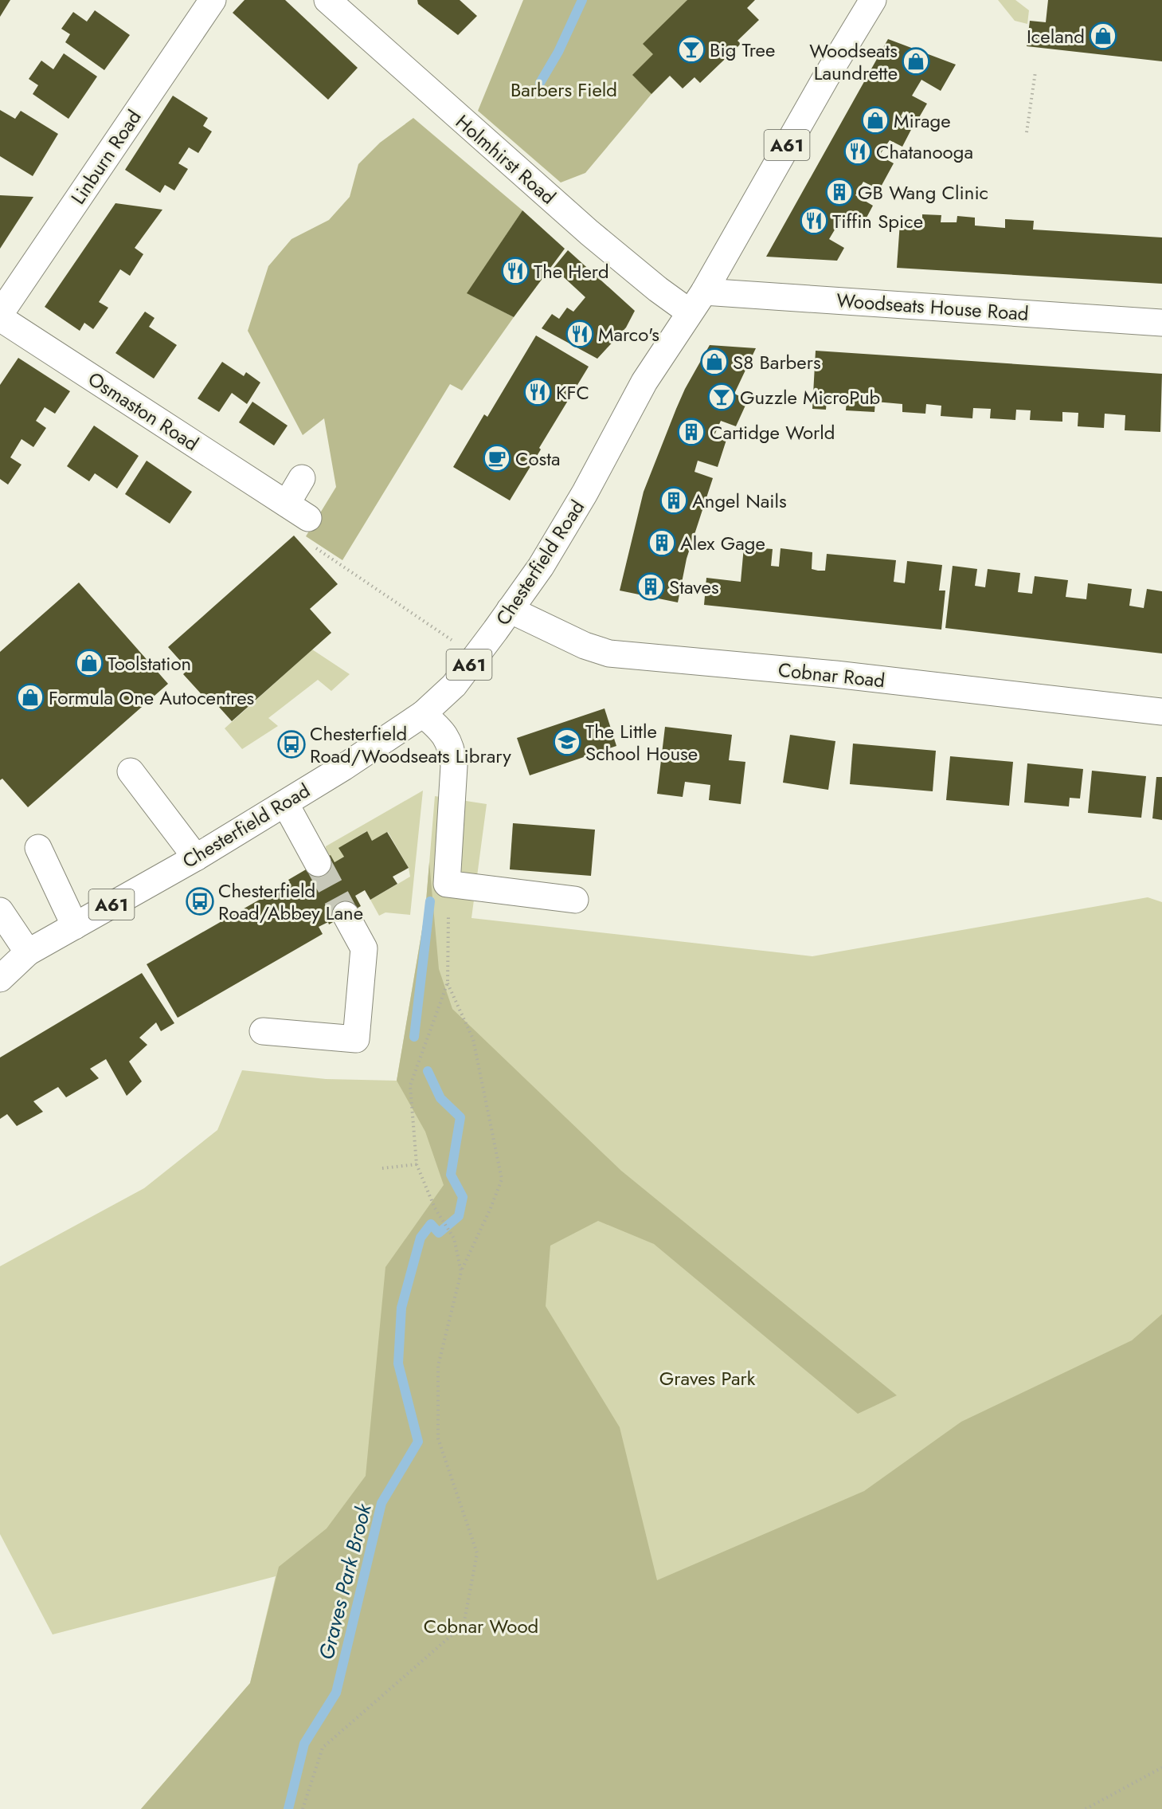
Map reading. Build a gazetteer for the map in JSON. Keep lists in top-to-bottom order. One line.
{"streets":{"main road":["A61","Linburn Road","Holmhirst Road","Woodseats House Road","Osmaston Road","Chesterfield Road","Cobnar Road"]},"crossings":[["Holmhirst Road","Chesterfield Road"],["Woodseats House Road","Chesterfield Road"],["Chesterfield Road","Cobnar Road"]],"water":["Graves Park Brook"],"parks":["Barbers Field","Graves Park","Cobnar Wood"],"places":{"shop":["Iceland","Woodseats Laundrette","Mirage","S8 Barbers","Toolstation","Formula One Autocentres"],"bar":["Big Tree","Guzzle MicroPub"],"restaurant":["Chatanooga","Tiffin Spice","The Herd","Marco's","KFC"],"building":["GB Wang Clinic","Cartidge World","Angel Nails","Alex Gage","Staves"],"cafe":["Costa"],"school or university":["The Little School House"],"bus stop":["Chesterfield Road/Woodseats Library","Chesterfield Road/Abbey Lane"]}}
